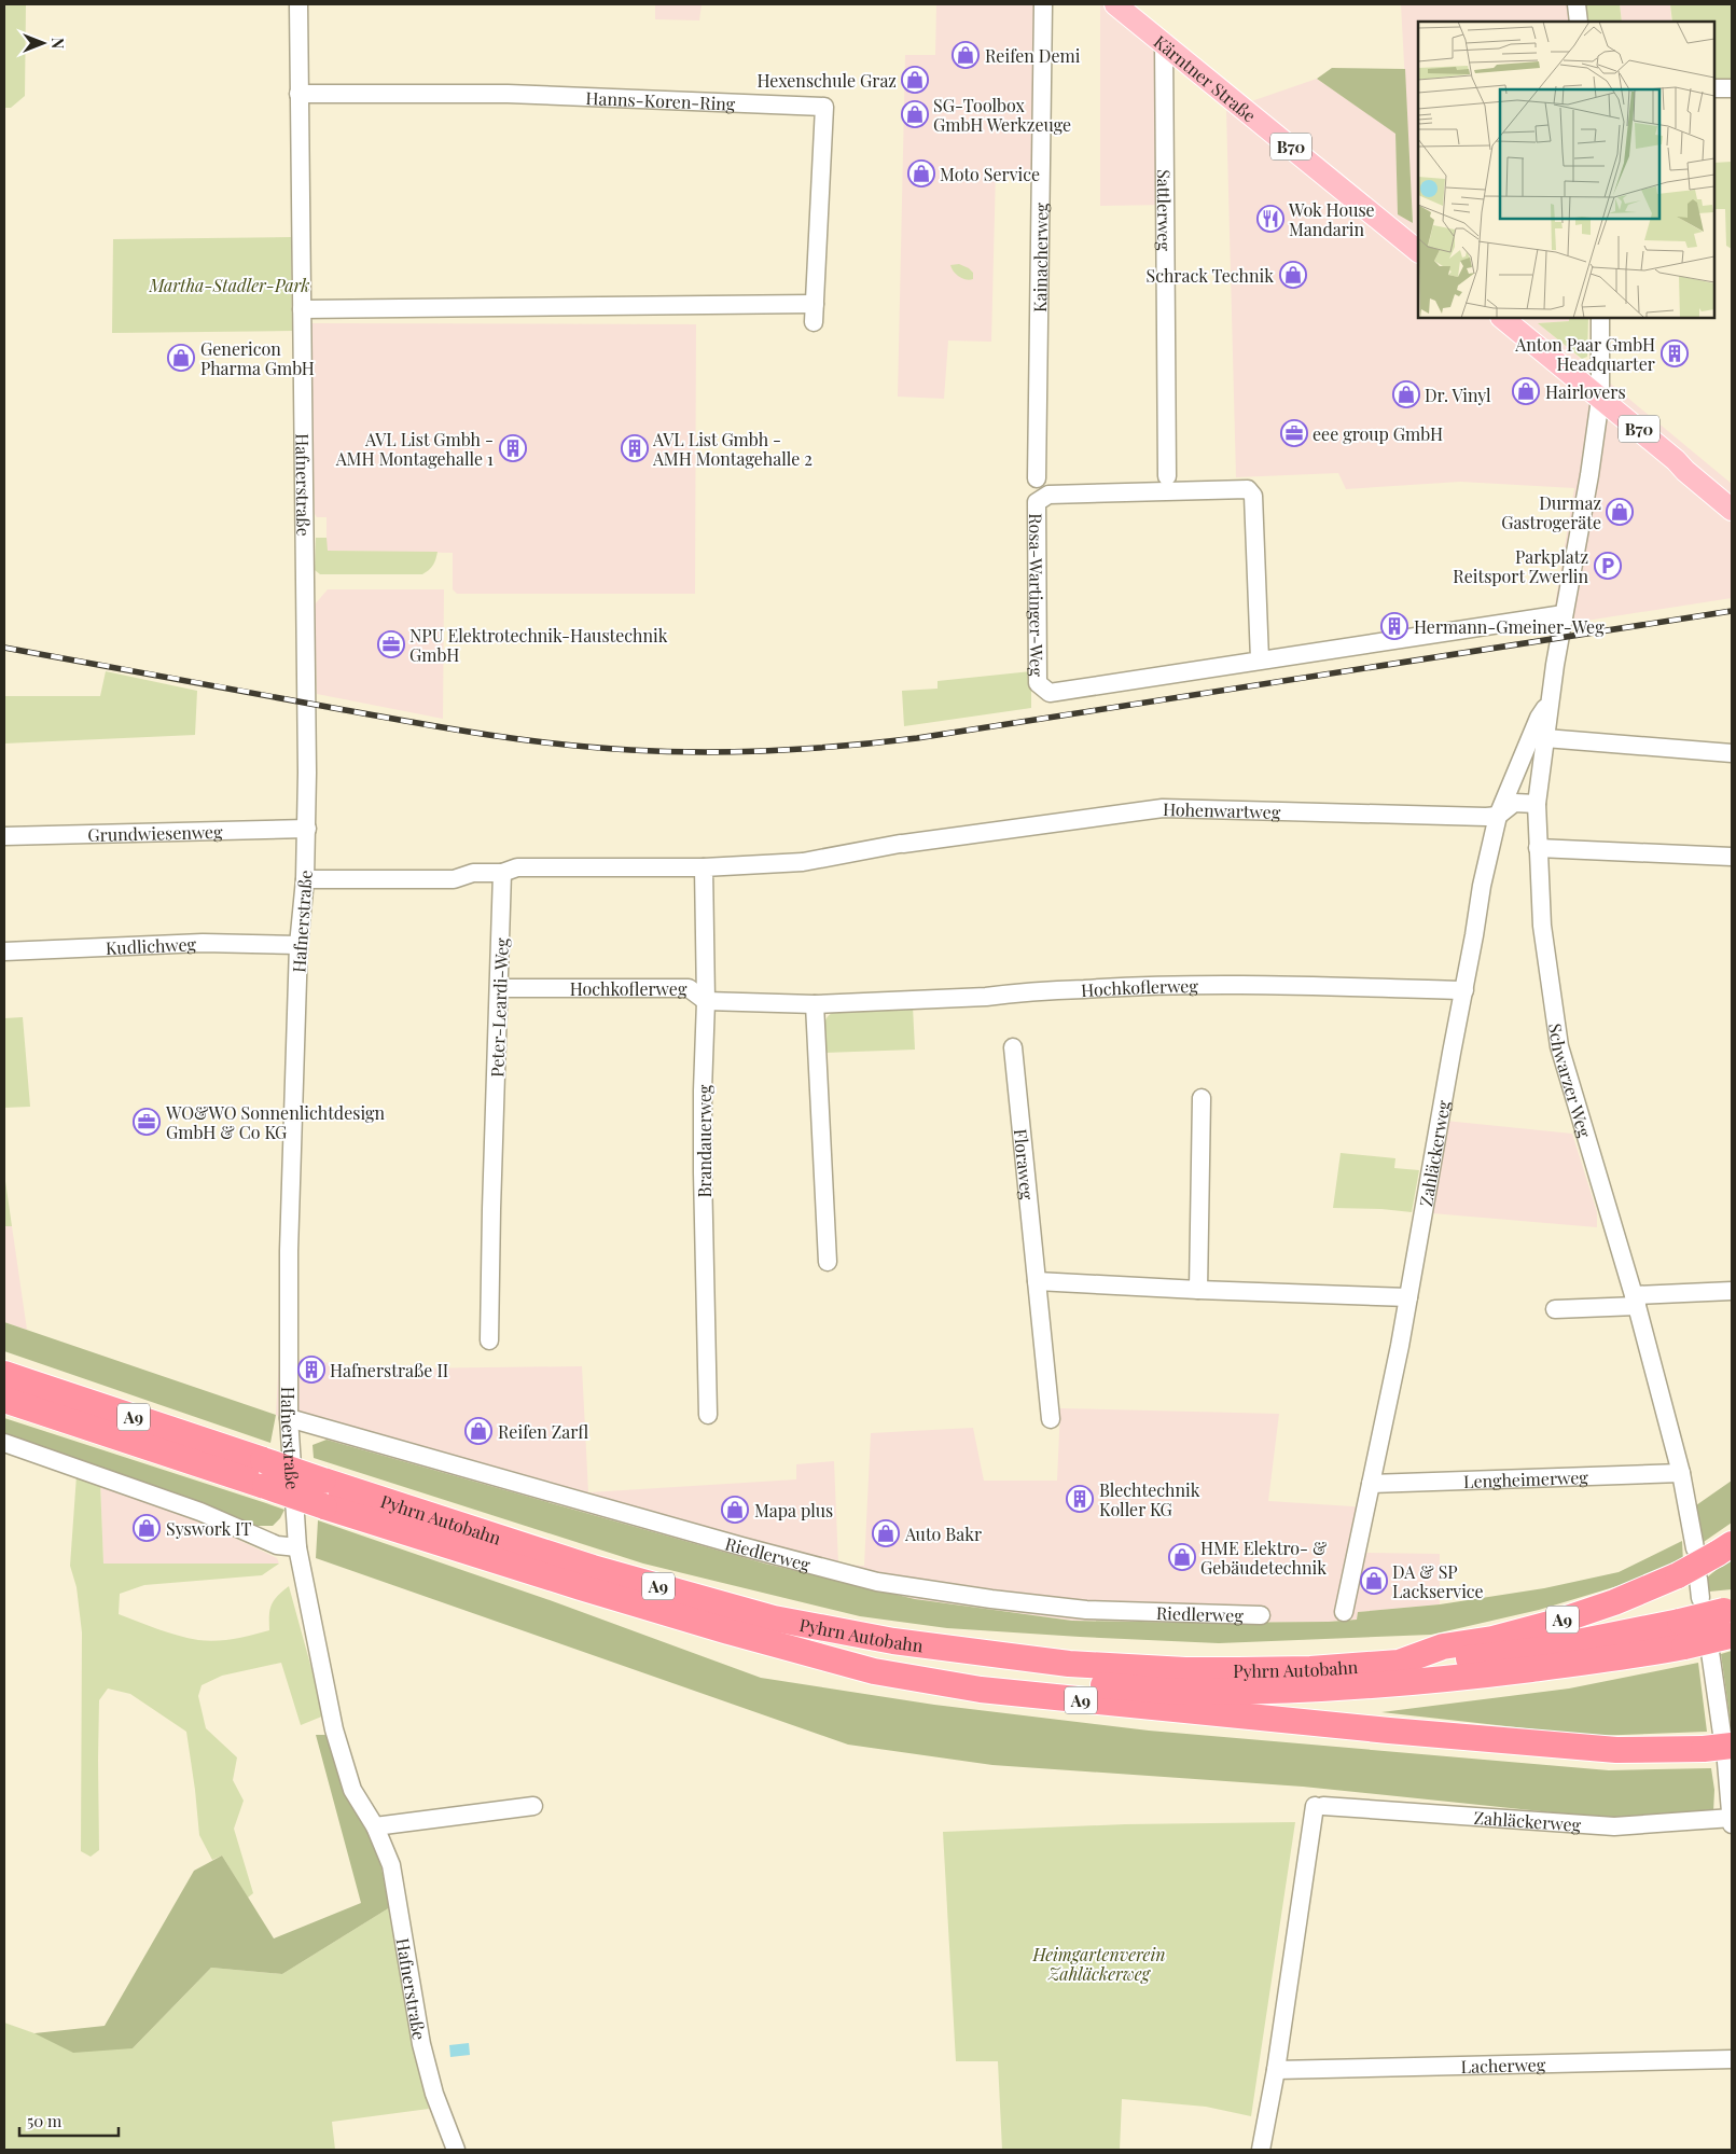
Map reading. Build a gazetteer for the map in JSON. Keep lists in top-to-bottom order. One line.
{"streets":{"highway":["A9","Pyhrn Autobahn"],"main road":["Kärntner Straße","B70"],"street":["Hanns-Koren-Ring","Sattlerweg","Kainacherweg","Hafnerstraße","Rosa-Wartinger-Weg","Hohenwartweg","Grundwiesenweg","Kudlichweg","Hochkoflerweg","Peter-Leardi-Weg","Schwarzer Weg","Brandauerweg","Zahläckerweg","Floraweg","Lengheimerweg","Riedlerweg","Lacherweg"]},"crossings":[["Kärntner Straße","Sattlerweg"],["Hanns-Koren-Ring","Hafnerstraße"],["B70","Schwarzer Weg"],["Hafnerstraße","Grundwiesenweg"],["Hafnerstraße","Kudlichweg"],["Hafnerstraße","Riedlerweg"],["Rosa-Wartinger-Weg","Schwarzer Weg"],["Hohenwartweg","Schwarzer Weg"],["Hohenwartweg","Brandauerweg"],["Hohenwartweg","Zahläckerweg"],["Hochkoflerweg","Peter-Leardi-Weg"],["Hochkoflerweg","Brandauerweg"],["Hochkoflerweg","Zahläckerweg"],["Schwarzer Weg","Zahläckerweg"],["Schwarzer Weg","Lengheimerweg"],["Schwarzer Weg","Pyhrn Autobahn"],["Zahläckerweg","Lengheimerweg"],["Zahläckerweg","Lacherweg"]],"parks":["Martha-Stadler-Park","Heimgartenverein Zahläckerweg"],"places":{"shop":["Reifen Demi","Hexenschule Graz","SG-Toolbox GmbH Werkzeuge","Moto Service","Schrack Technik","Genericon Pharma GmbH","Hairlovers","Dr. Vinyl","Durmaz Gastrogeräte","Reifen Zarfl","Mapa plus","Syswork IT","Auto Bakr","HME Elektro- & Gebäudetechnik","DA & SP Lackservice"],"restaurant":["Wok House Mandarin"],"building":["Anton Paar GmbH Headquarter","AVL List Gmbh - AMH Montagehalle 1","AVL List Gmbh - AMH Montagehalle 2","Hermann-Gmeiner-Weg","Hafnerstraße II","Blechtechnik Koller KG"],"office":["eee group GmbH","NPU Elektrotechnik-Haustechnik GmbH","WO&WO Sonnenlichtdesign GmbH & Co KG"],"parking":["Parkplatz Reitsport Zwerlin"]},"scale_bar":"50 m","north":"right"}
